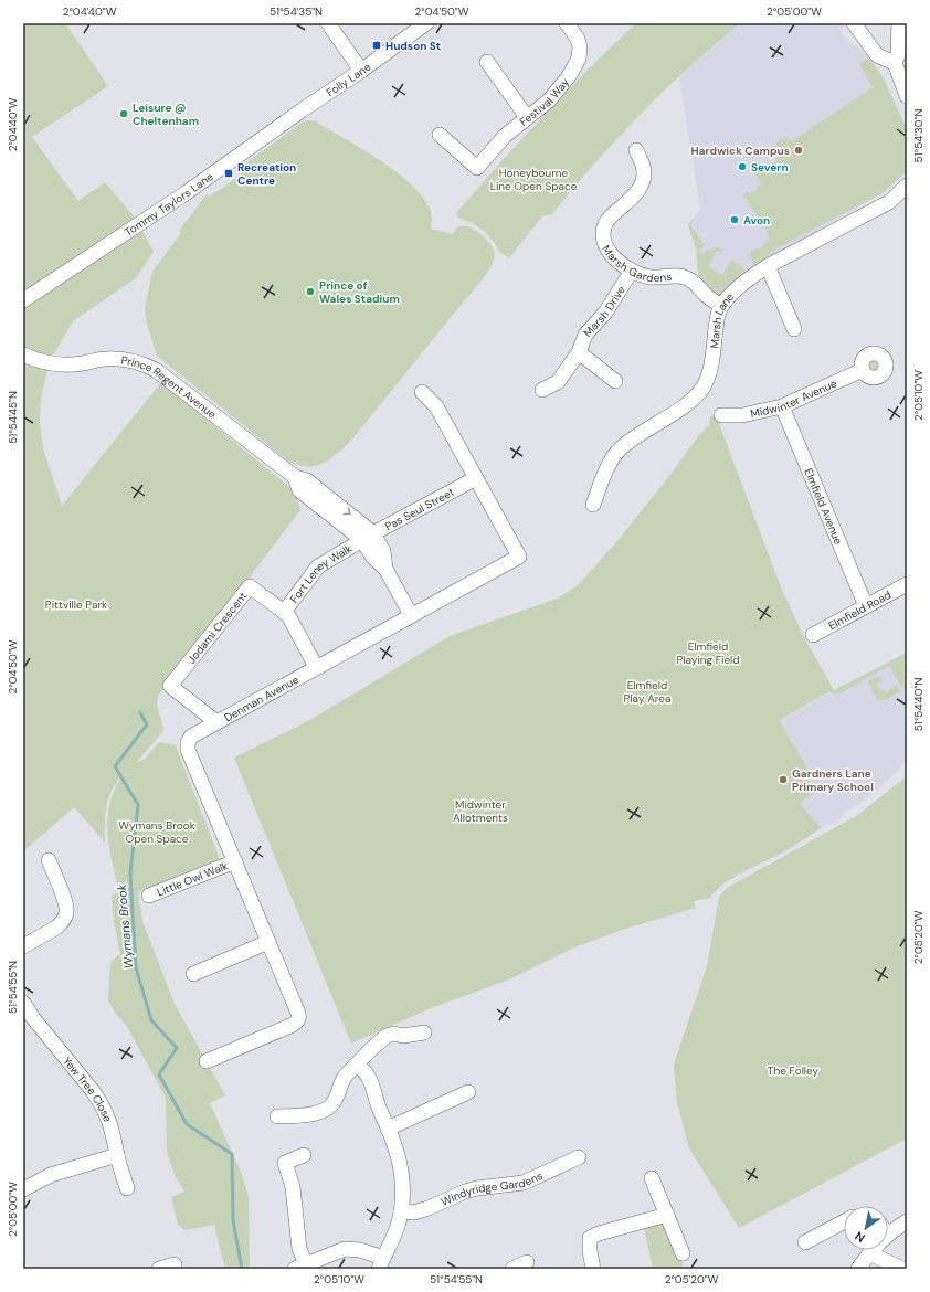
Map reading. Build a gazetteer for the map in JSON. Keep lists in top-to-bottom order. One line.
{"streets":{"street":["Folly Lane","Festival Way","Tommy Taylors Lane","Marsh Gardens","Marsh Drive","Marsh Lane","Prince Regent Avenue","Midwinter Avenue","Elmfield Avenue","Pas Seul Street","Fort Leney Walk","Elmfield Road","Jodami Crescent","Denman Avenue","Little Owl Walk","Yew Tree Close","Windyridge Gardens"]},"crossings":[["Folly Lane","Tommy Taylors Lane"],["Marsh Gardens","Marsh Drive"],["Marsh Gardens","Marsh Lane"],["Prince Regent Avenue","Pas Seul Street"],["Prince Regent Avenue","Fort Leney Walk"],["Prince Regent Avenue","Denman Avenue"],["Midwinter Avenue","Elmfield Avenue"],["Elmfield Avenue","Elmfield Road"],["Pas Seul Street","Fort Leney Walk"],["Pas Seul Street","Denman Avenue"],["Fort Leney Walk","Jodami Crescent"],["Jodami Crescent","Denman Avenue"],["Denman Avenue","Little Owl Walk"]],"water":["Wymans Brook"],"parks":["Honeybourne Line Open Space","Pittville Park","Elmfield Playing Field","Elmfield Play Area","Midwinter Allotments","Wymans Brook Open Space","The Folley"],"places":{"transit":["Hudson St","Recreation Centre"],"other":["Leisure @ Cheltenham","Hardwick Campus","Severn","Avon","Prince of Wales Stadium","Gardners Lane Primary School"]},"north":"bottom left","coordinates":["2°04'40\"W","51°54'35\"N","2°04'50\"W","2°05'00\"W","51°54'30\"N","2°05'10\"W","51°54'45\"N","51°54'40\"N","2°05'20\"W","51°54'55\"N"]}
